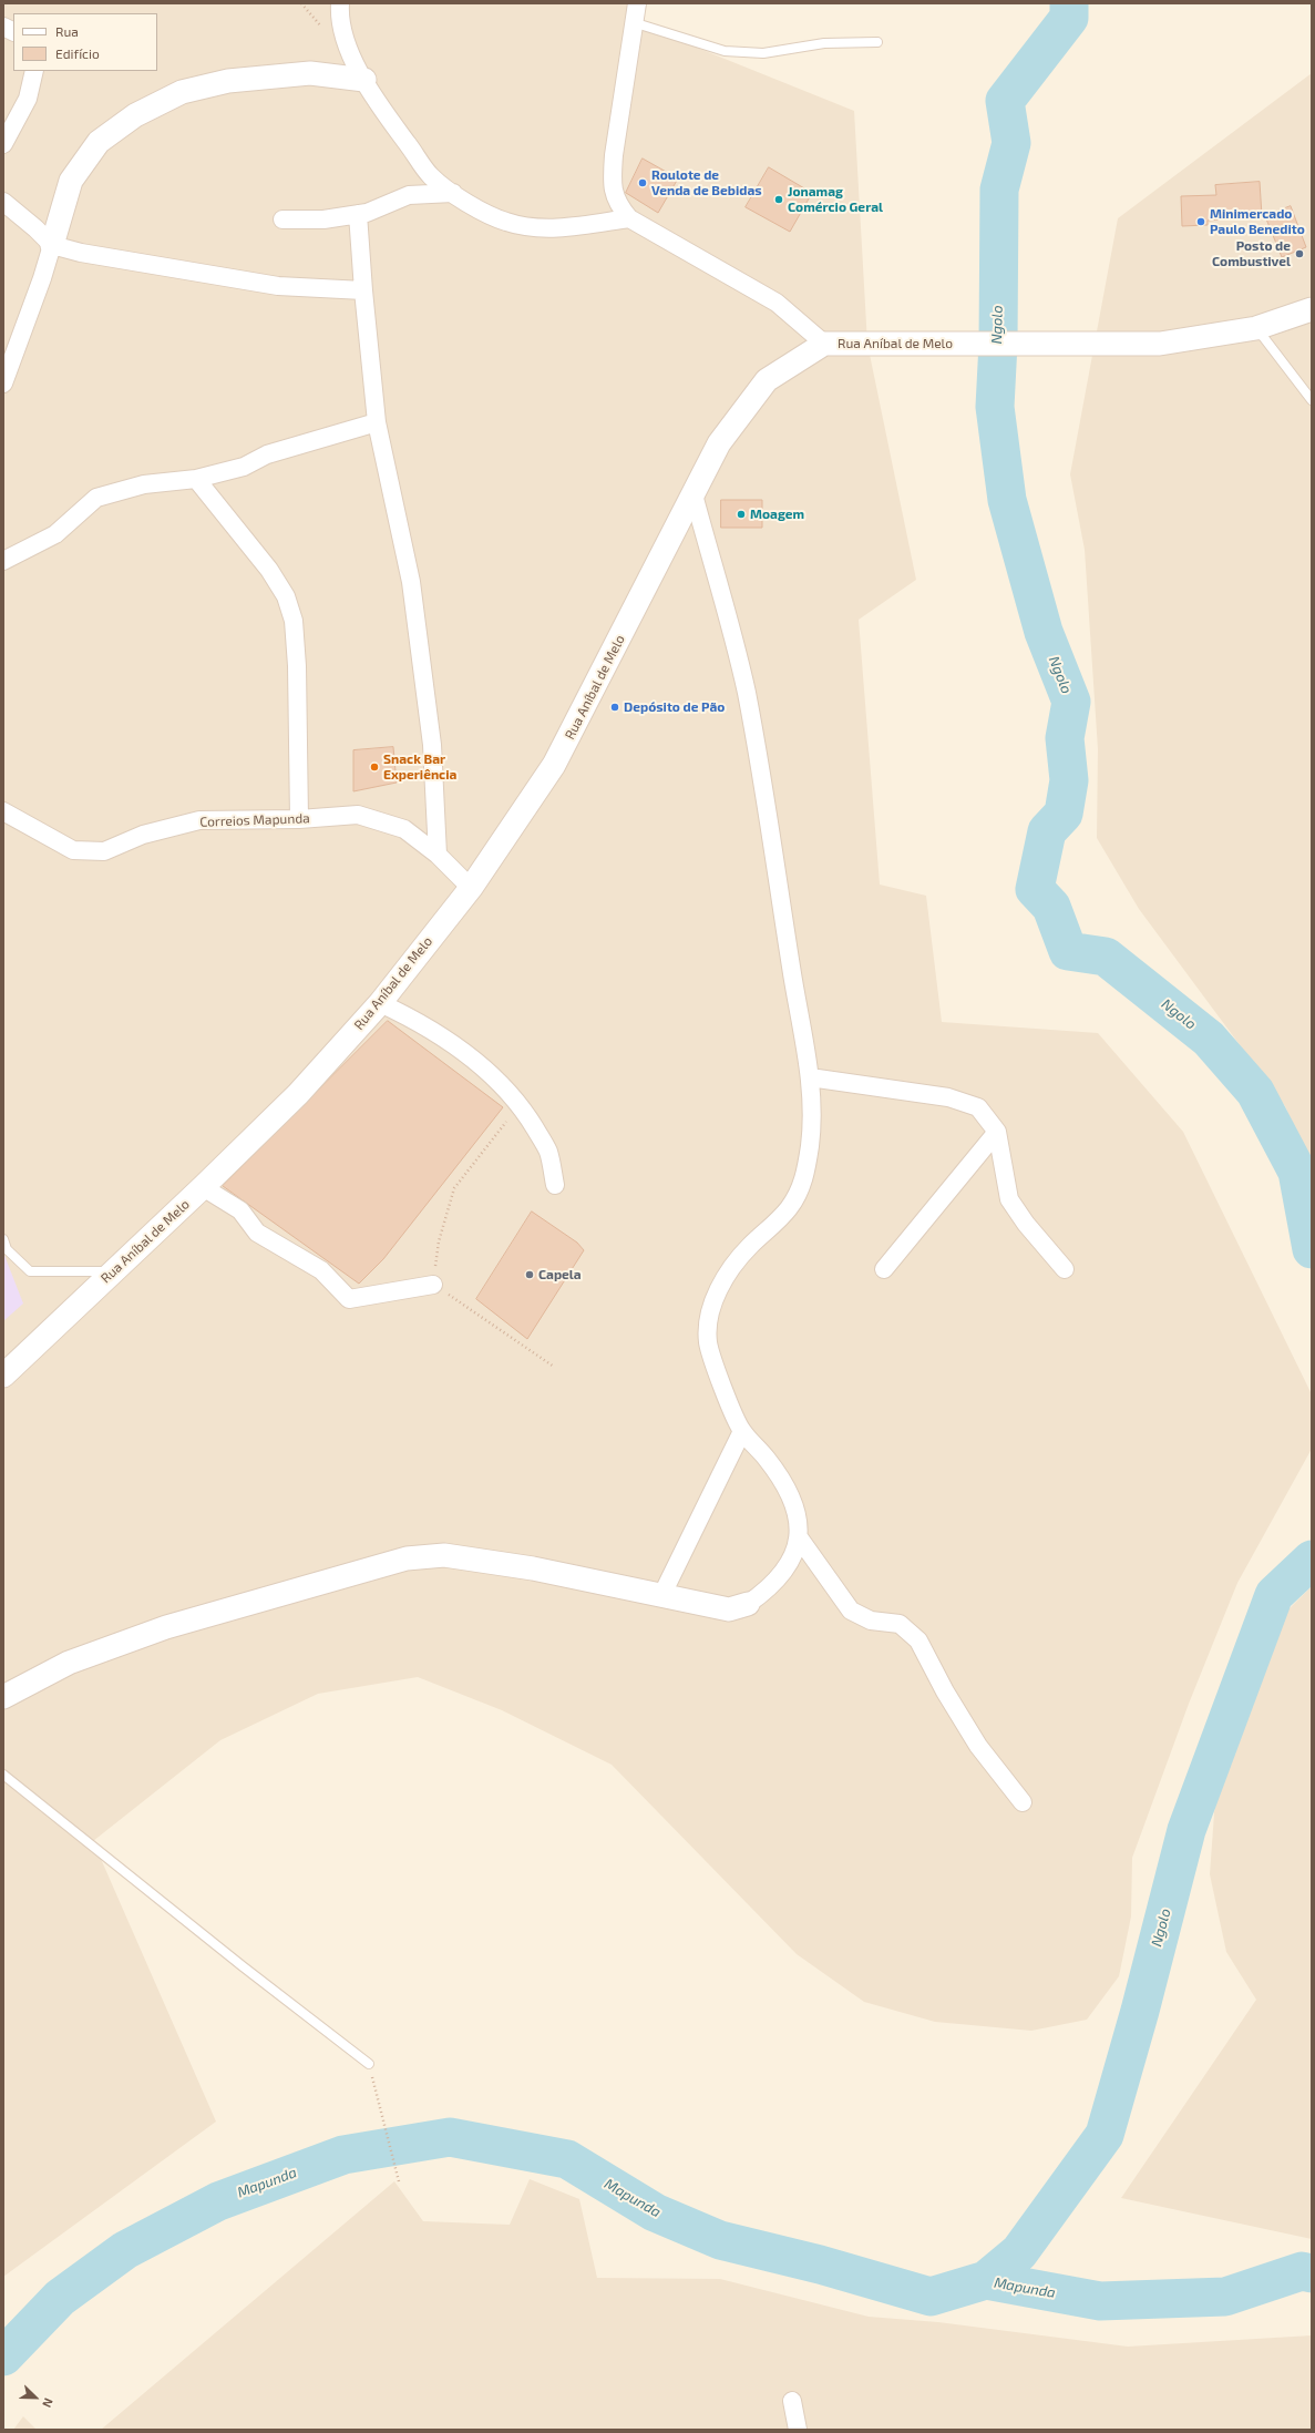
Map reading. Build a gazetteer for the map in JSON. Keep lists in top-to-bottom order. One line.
{"streets":{"street":["Rua Aníbal de Melo","Correios Mapunda"]},"crossings":[["Rua Aníbal de Melo","Correios Mapunda"]],"water":["Ngolo","Mapunda"],"places":["Roulote de Venda de Bebidas","Jonamag Comércio Geral","Minimercado Paulo Benedito","Posto de Combustivel","Moagem","Depósito de Pão","Snack Bar Experiência","Capela"],"legend":["Rua","Edifício"],"north":"bottom right"}
